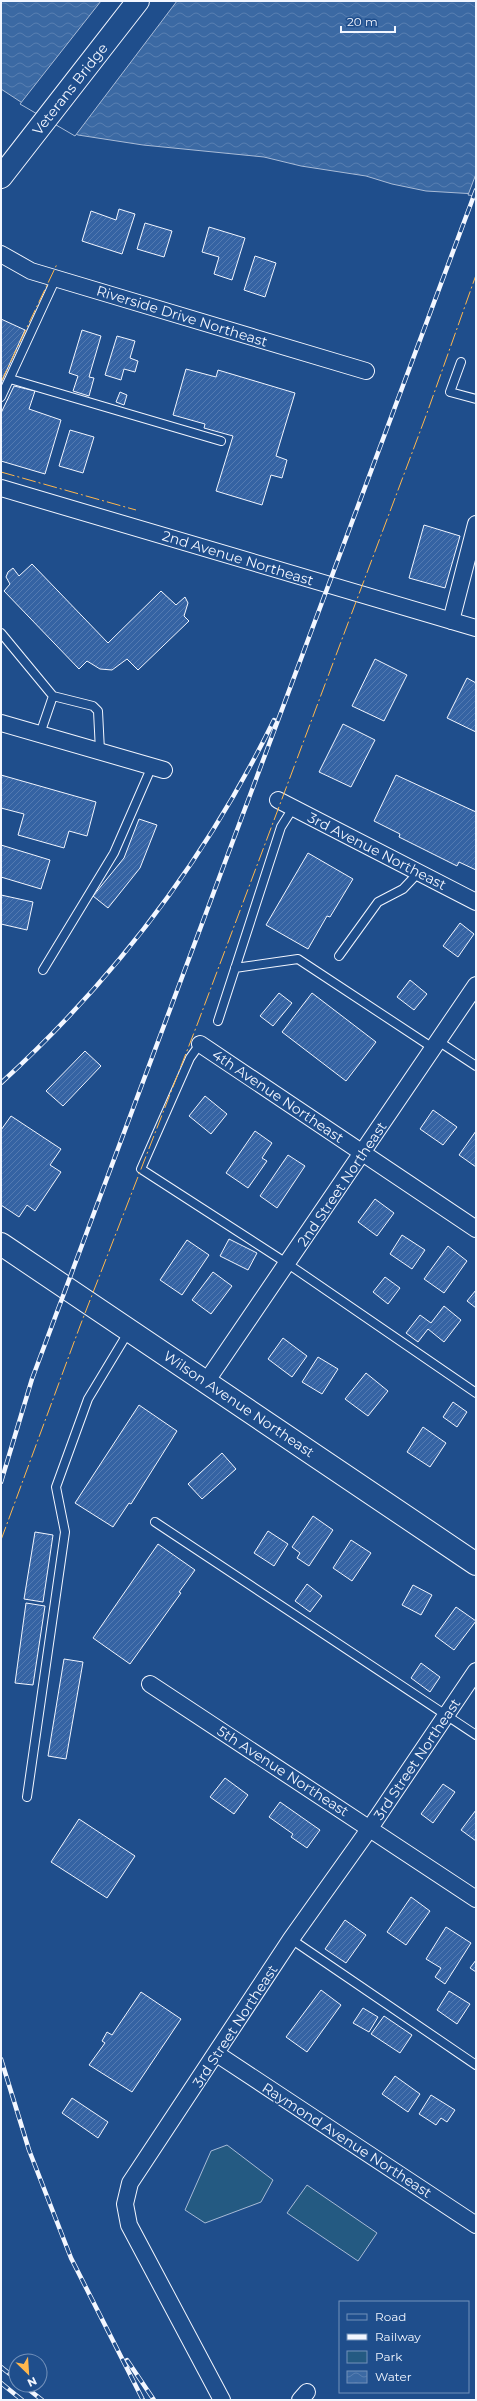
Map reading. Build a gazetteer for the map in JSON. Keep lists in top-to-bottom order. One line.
{"streets":{"street":["Veterans Bridge","Riverside Drive Northeast","2nd Avenue Northeast","3rd Avenue Northeast","4th Avenue Northeast","2nd Street Northeast","Wilson Avenue Northeast","3rd Street Northeast","5th Avenue Northeast","Raymond Avenue Northeast"]},"crossings":[["4th Avenue Northeast","2nd Street Northeast"],["2nd Street Northeast","Wilson Avenue Northeast"],["3rd Street Northeast","5th Avenue Northeast"],["3rd Street Northeast","Raymond Avenue Northeast"]],"legend":["Road","Railway","Park","Water"],"scale_bar":"20 m","north":"bottom right"}
